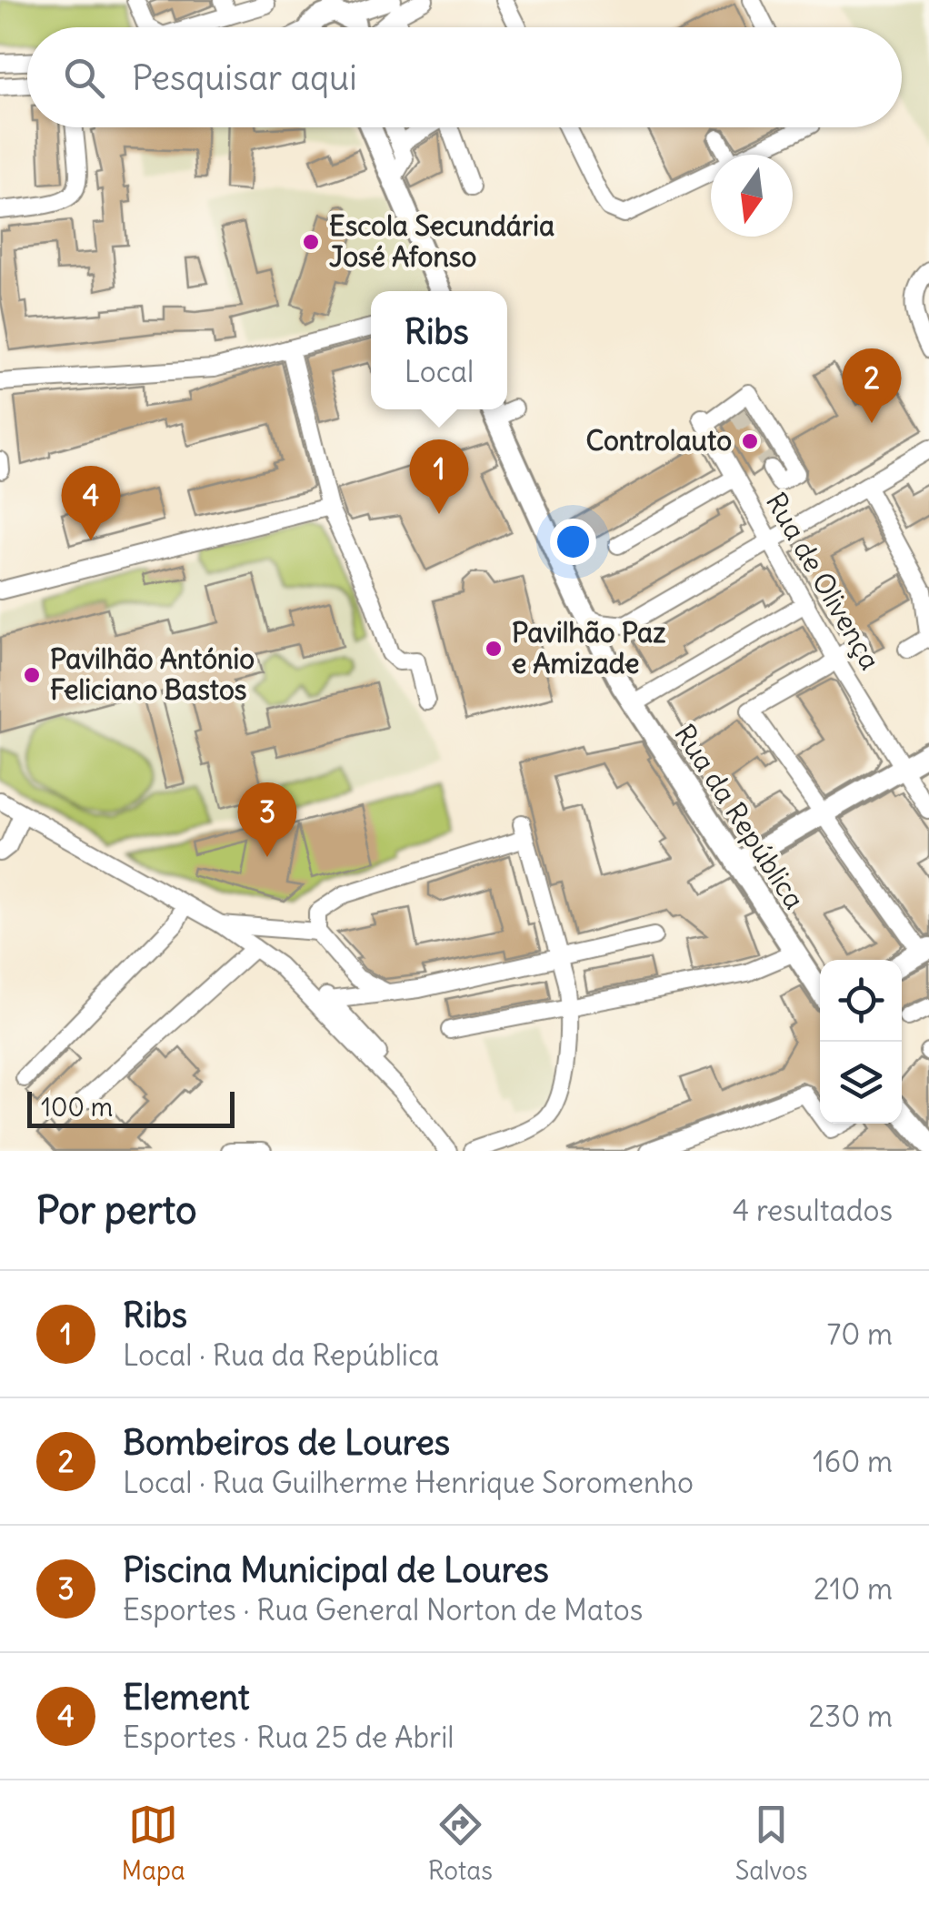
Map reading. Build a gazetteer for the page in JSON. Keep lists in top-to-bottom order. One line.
{"streets":{"main road":["Rua da República"],"street":["Rua de Olivença"]},"places":["Escola Secundária José Afonso","Controlauto","Pavilhão Paz e Amizade","Pavilhão António Feliciano Bastos"],"scale_bar":"100 m","north":"bottom","page":{"search":"Pesquisar aqui","popup":["Ribs","Local"],"pins":["2","1","4","3"],"scale":"100 m","heading":["Por perto","4 resultados"],"list":[{"mark":"1","name":"Ribs","note":"Local · Rua da República","value":"70 m"},{"mark":"2","name":"Bombeiros de Loures","note":"Local · Rua Guilherme Henrique Soromenho","value":"160 m"},{"mark":"3","name":"Piscina Municipal de Loures","note":"Esportes · Rua General Norton de Matos","value":"210 m"},{"mark":"4","name":"Element","note":"Esportes · Rua 25 de Abril","value":"230 m"}],"nav":["Mapa","Rotas","Salvos"]}}
